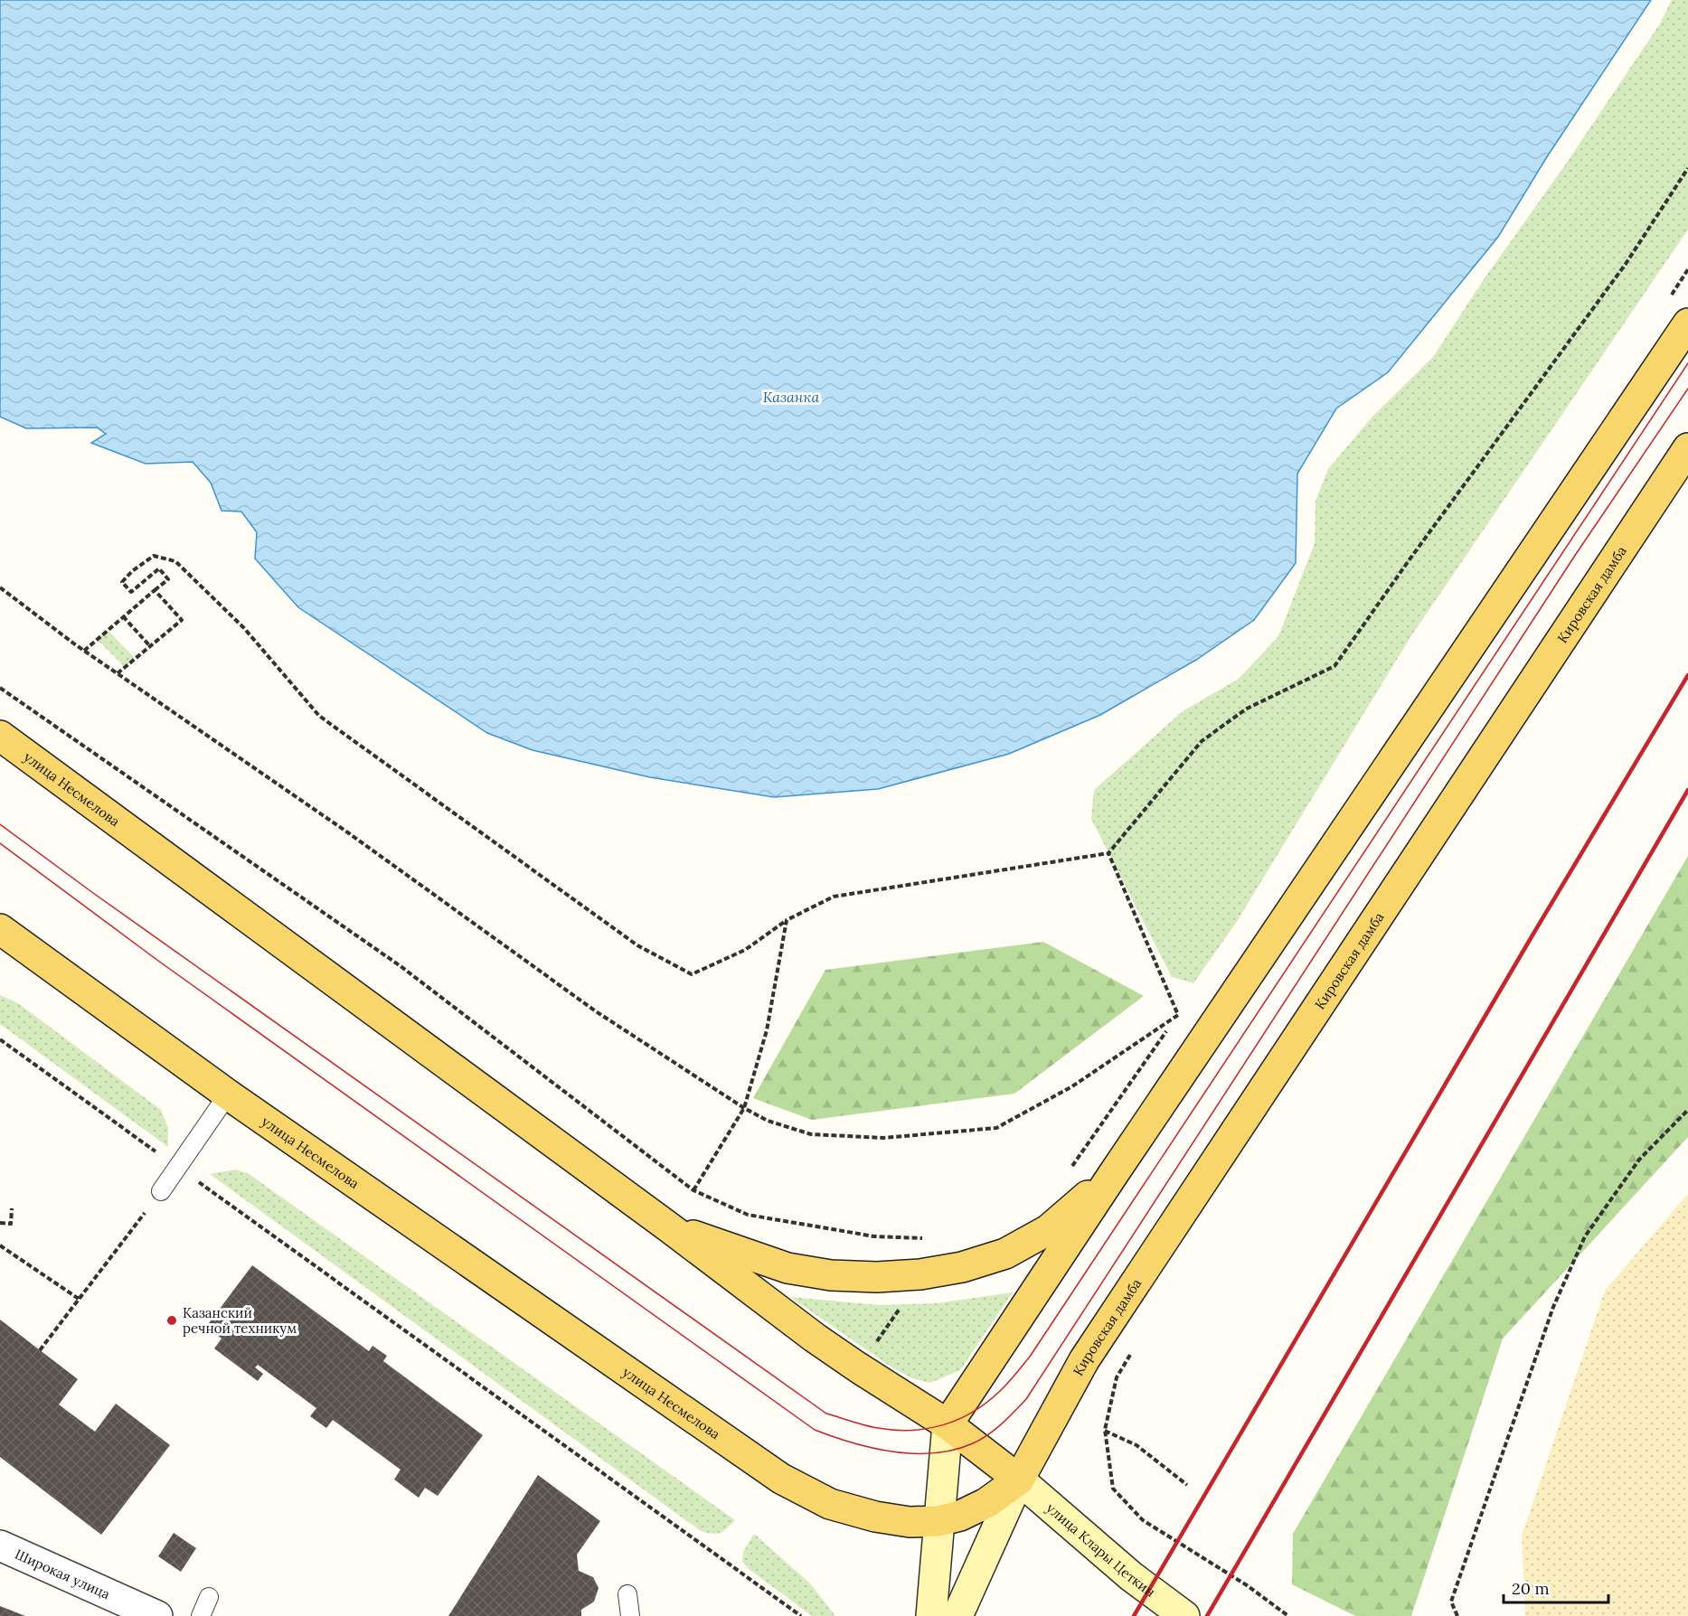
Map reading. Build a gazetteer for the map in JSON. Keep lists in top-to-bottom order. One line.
{"streets":{"main road":["Кировская дамба","улица Несмелова","улица Клары Цеткин"],"street":["Широкая улица"]},"crossings":[["Кировская дамба","улица Несмелова"],["Кировская дамба","улица Клары Цеткин"],["улица Несмелова","улица Клары Цеткин"]],"water":["Казанка"],"places":["Казанский речной техникум"],"scale_bar":"20 m"}
